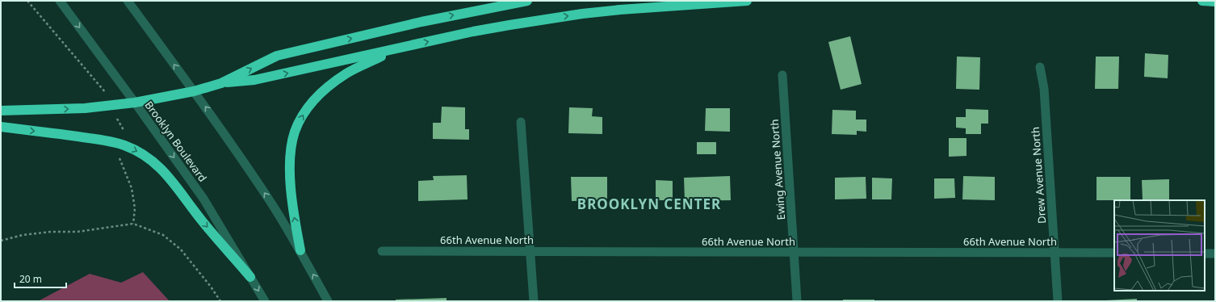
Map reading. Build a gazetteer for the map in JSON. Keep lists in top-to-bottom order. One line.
{"streets":{"street":["Brooklyn Boulevard","Ewing Avenue North","Drew Avenue North","66th Avenue North"]},"crossings":[["Ewing Avenue North","66th Avenue North"],["Drew Avenue North","66th Avenue North"]],"districts":["BROOKLYN CENTER"],"scale_bar":"20 m"}
